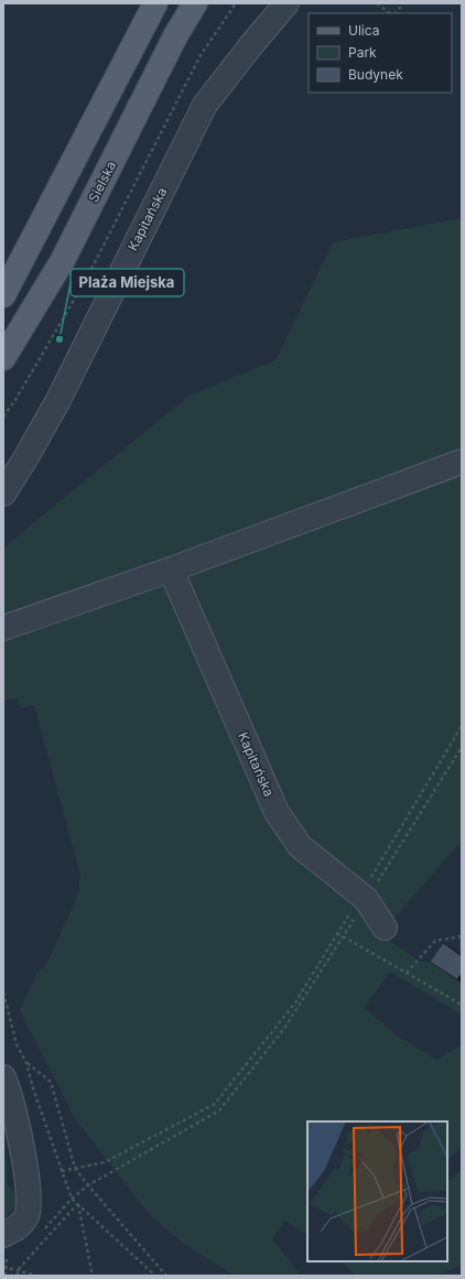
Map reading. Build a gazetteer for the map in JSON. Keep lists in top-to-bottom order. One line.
{"streets":{"main road":["Sielska"],"street":["Kapitańska"]},"places":["Plaża Miejska"],"legend":["Ulica","Park","Budynek"]}
